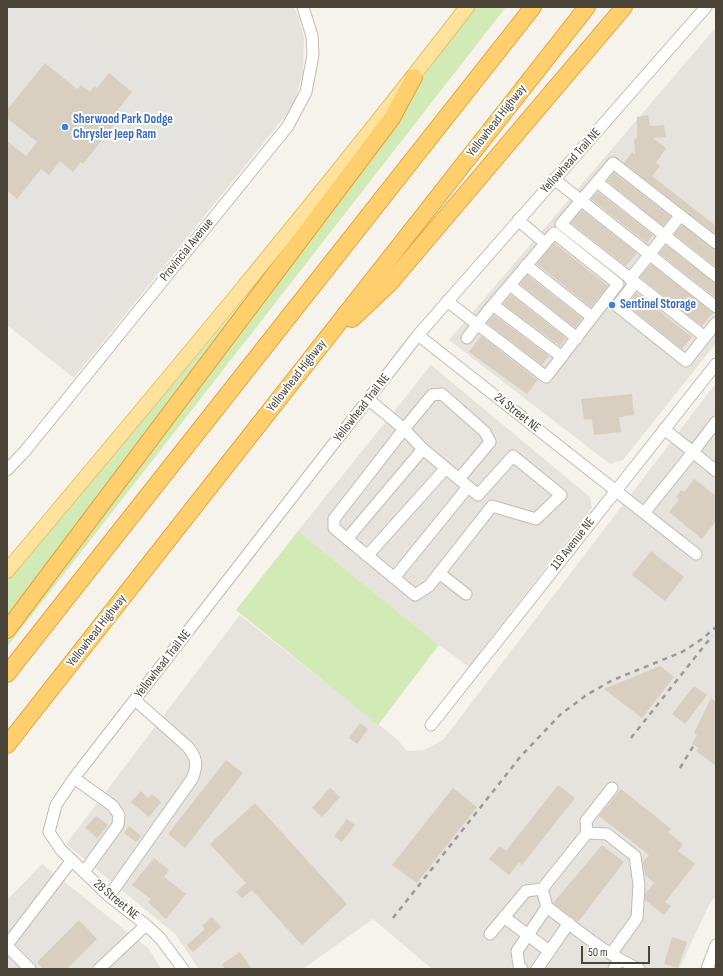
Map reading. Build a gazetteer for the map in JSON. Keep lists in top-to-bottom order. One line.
{"streets":{"highway":["Yellowhead Highway"],"street":["Yellowhead Trail NE","Provincial Avenue","24 Street NE","119 Avenue NE","28 Street NE"]},"crossings":[["Yellowhead Trail NE","24 Street NE"],["Yellowhead Trail NE","28 Street NE"],["24 Street NE","119 Avenue NE"]],"places":["Sherwood Park Dodge Chrysler Jeep Ram","Sentinel Storage"],"scale_bar":"50 m"}
